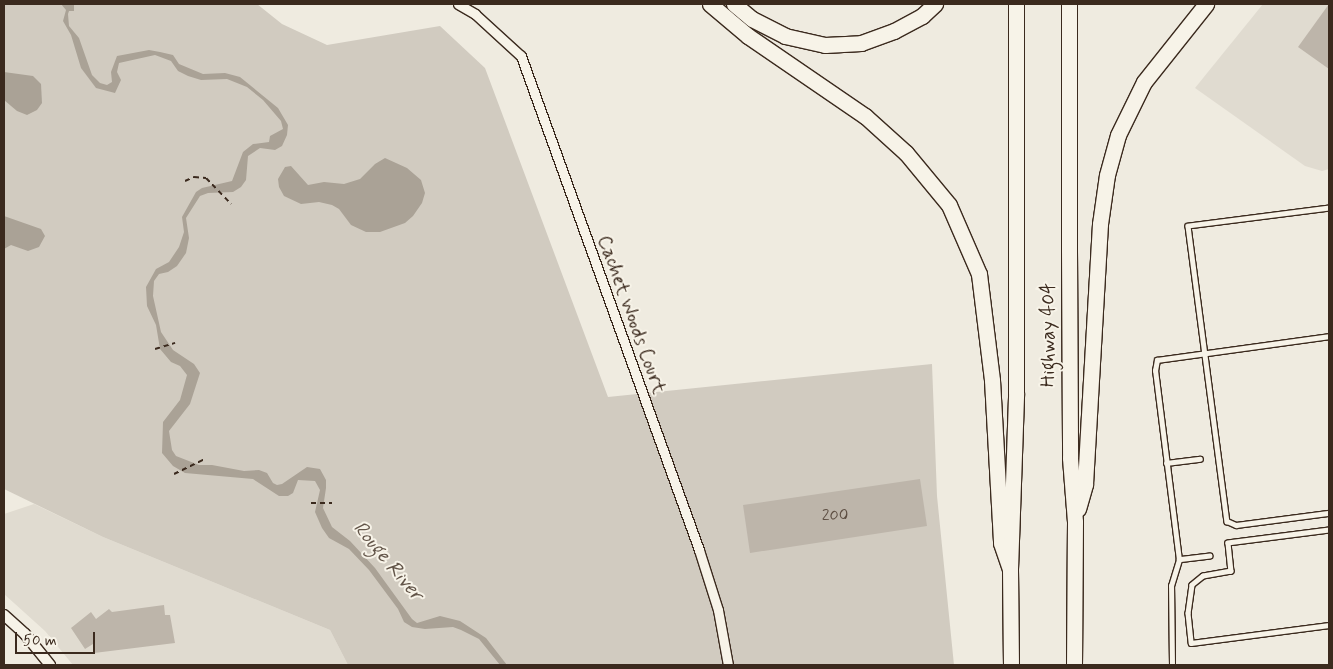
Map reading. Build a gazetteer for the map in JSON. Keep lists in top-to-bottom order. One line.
{"streets":{"highway":["Highway 404"],"street":["Cachet Woods Court"]},"water":["Rouge River"],"house_numbers":["200"],"scale_bar":"50 m"}
